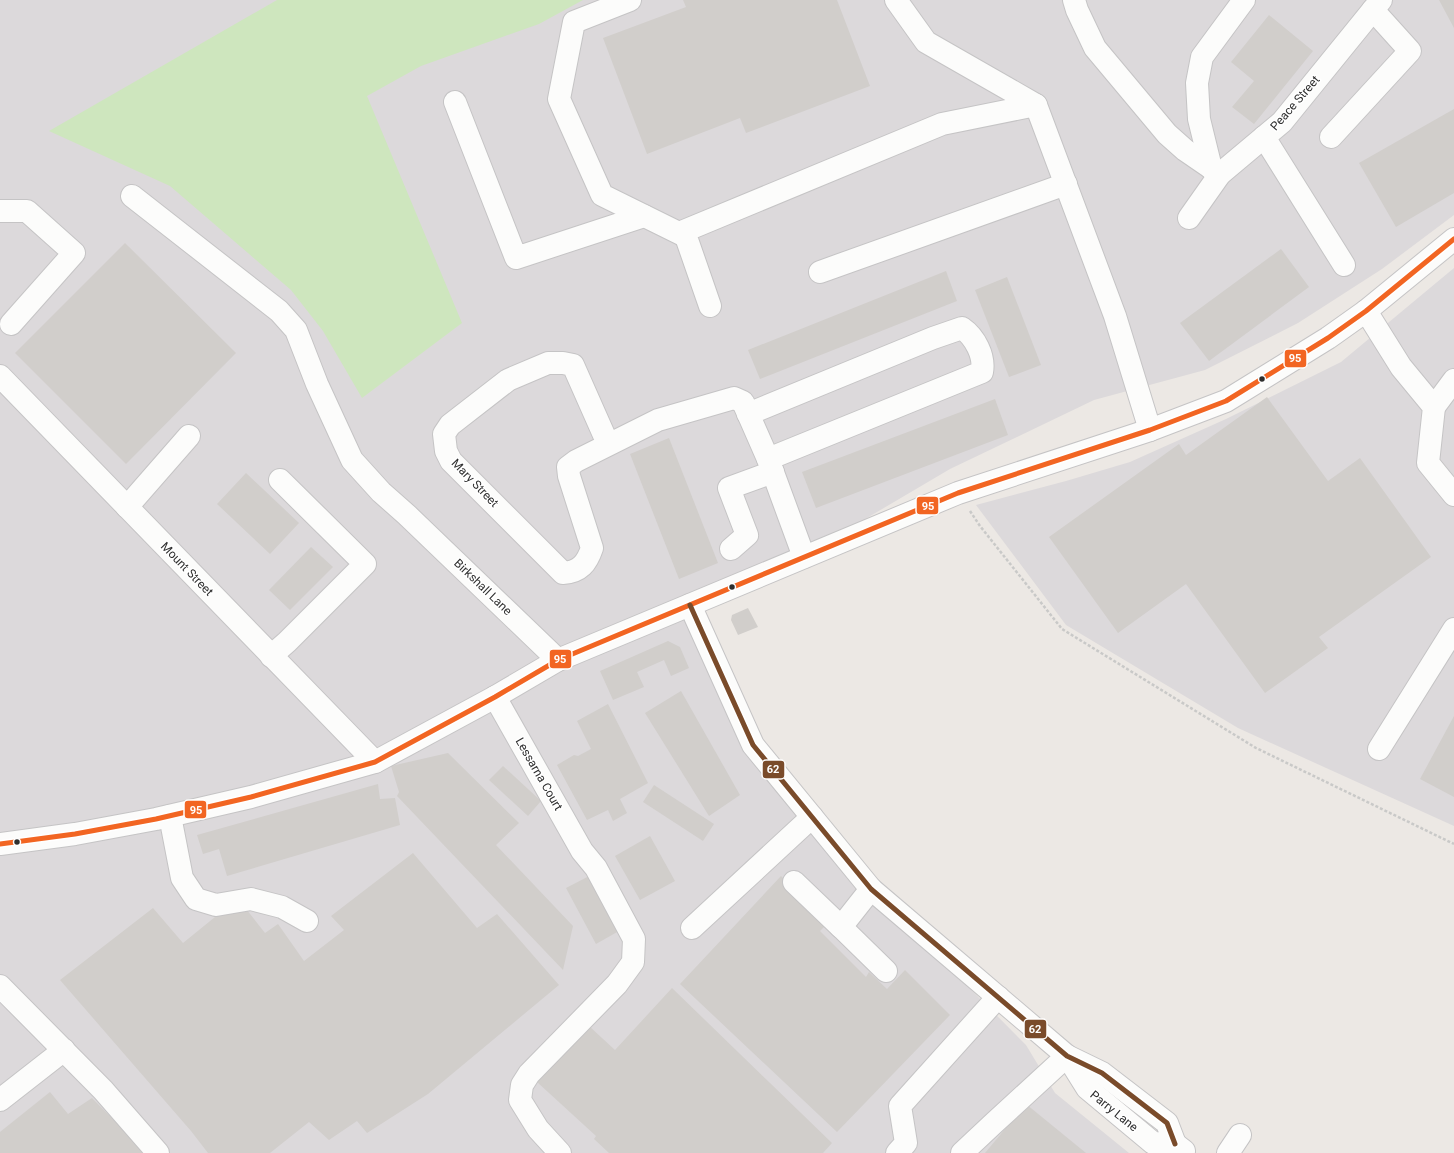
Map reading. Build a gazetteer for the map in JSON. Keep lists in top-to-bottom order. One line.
{"streets":{"street":["Peace Street","Mary Street","Mount Street","Birkshall Lane","Lessarna Court","Parry Lane"]},"lines":["transit line 95","transit line 62"]}
